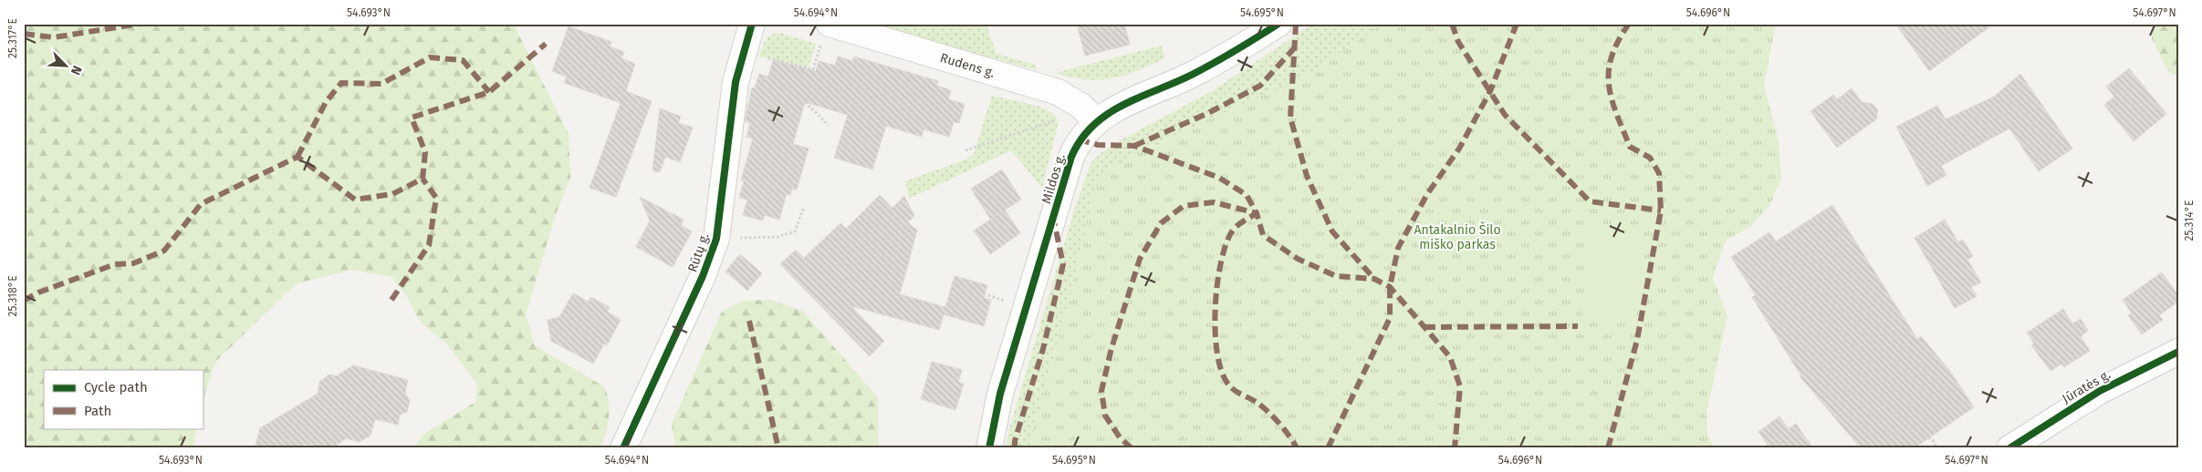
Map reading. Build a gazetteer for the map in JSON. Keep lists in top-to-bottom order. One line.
{"streets":{"street":["Rudens g.","Mildos g.","Rūtų g.","Jūratės g."]},"crossings":[["Rudens g.","Mildos g."]],"parks":["Antakalnio Šilo miško parkas"],"legend":["Cycle path","Path"],"north":"bottom right","coordinates":["54.693°N","54.694°N","54.695°N","54.696°N","54.697°N","25.317°E","25.314°E","25.318°E"]}
